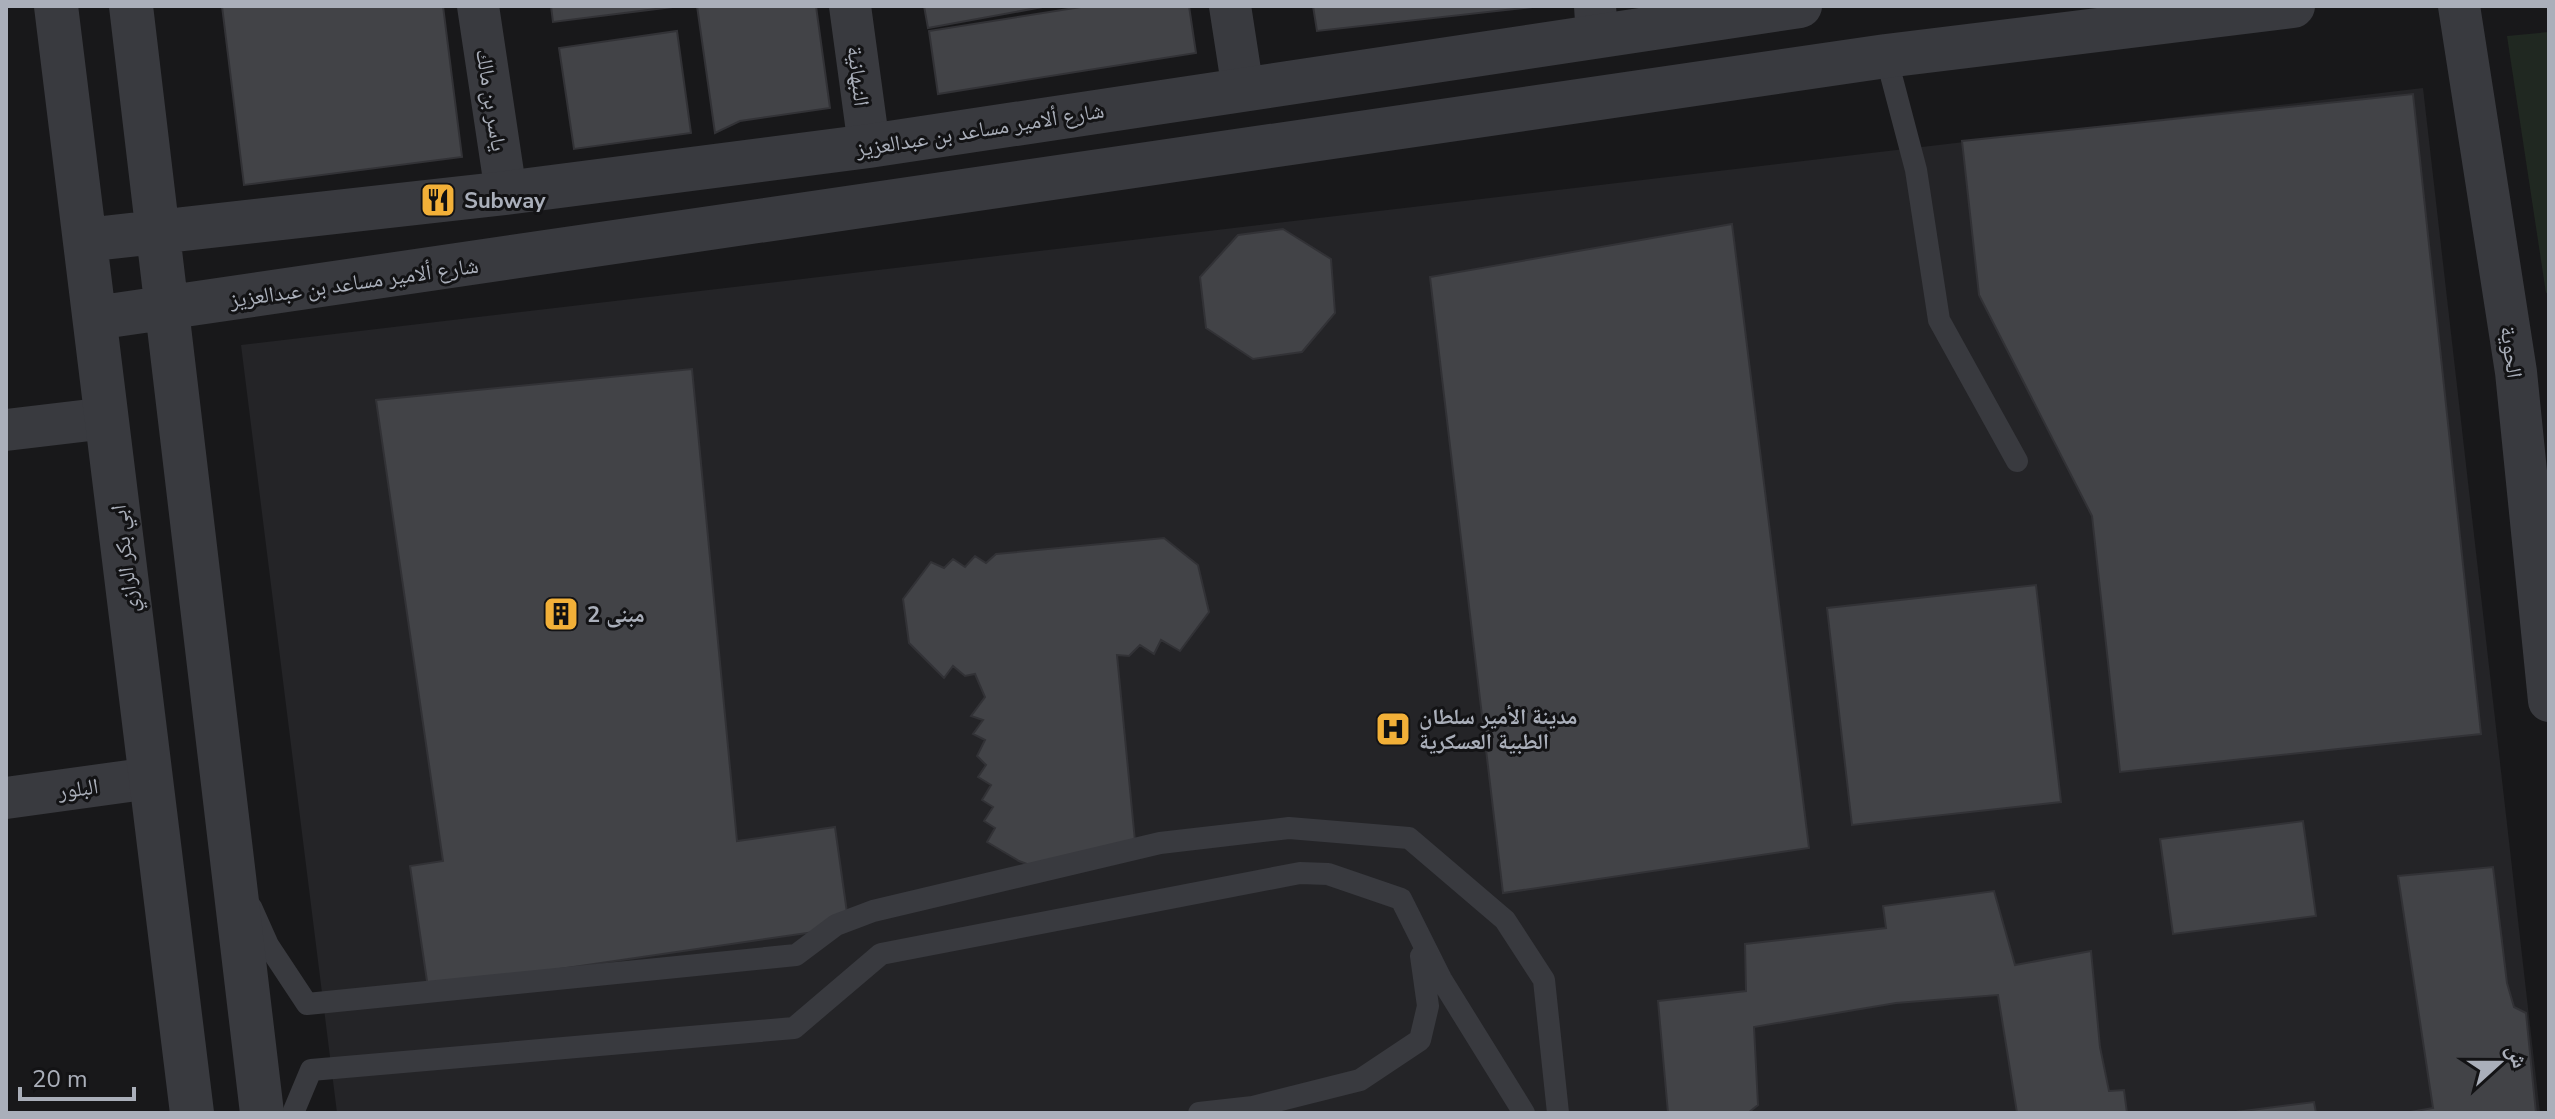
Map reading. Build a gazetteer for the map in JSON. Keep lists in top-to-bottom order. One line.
{"streets":{"street":["النبهانية","ياسر بن مالك","شارع ألامير مساعد بن عبدالعزيز","الحوية","ابي بكر الرازي","البلور"]},"crossings":[["النبهانية","شارع ألامير مساعد بن عبدالعزيز"],["ياسر بن مالك","شارع ألامير مساعد بن عبدالعزيز"],["شارع ألامير مساعد بن عبدالعزيز","ابي بكر الرازي"],["ابي بكر الرازي","البلور"]],"places":{"restaurant":["Subway"],"building":["مبنى 2"],"hospital":["مدينة الأمير سلطان الطبية العسكرية"]},"scale_bar":"20 m","north":"right"}
